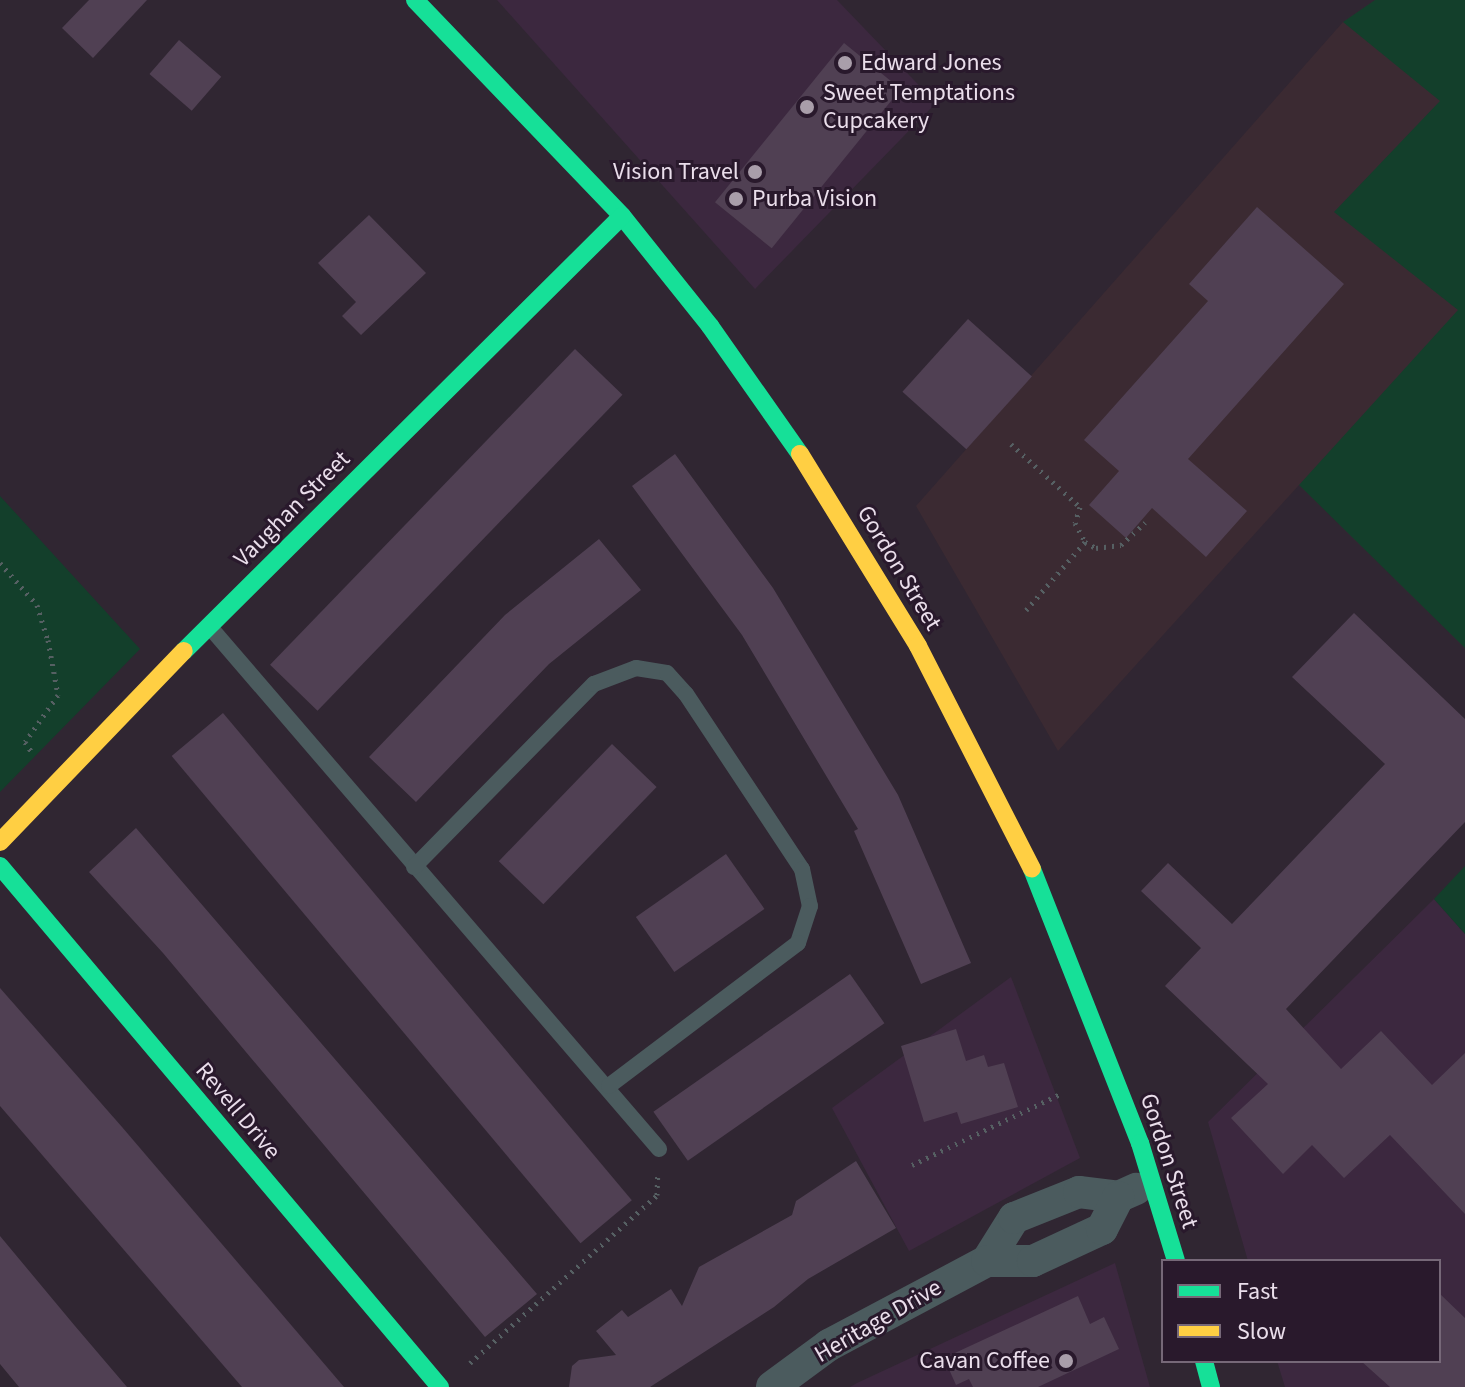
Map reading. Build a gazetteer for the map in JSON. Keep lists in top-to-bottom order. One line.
{"streets":{"street":["Vaughan Street","Gordon Street","Revell Drive","Heritage Drive"]},"crossings":[["Vaughan Street","Gordon Street"]],"places":["Edward Jones","Sweet Temptations Cupcakery","Vision Travel","Purba Vision","Cavan Coffee"],"legend":["Fast","Slow"]}
